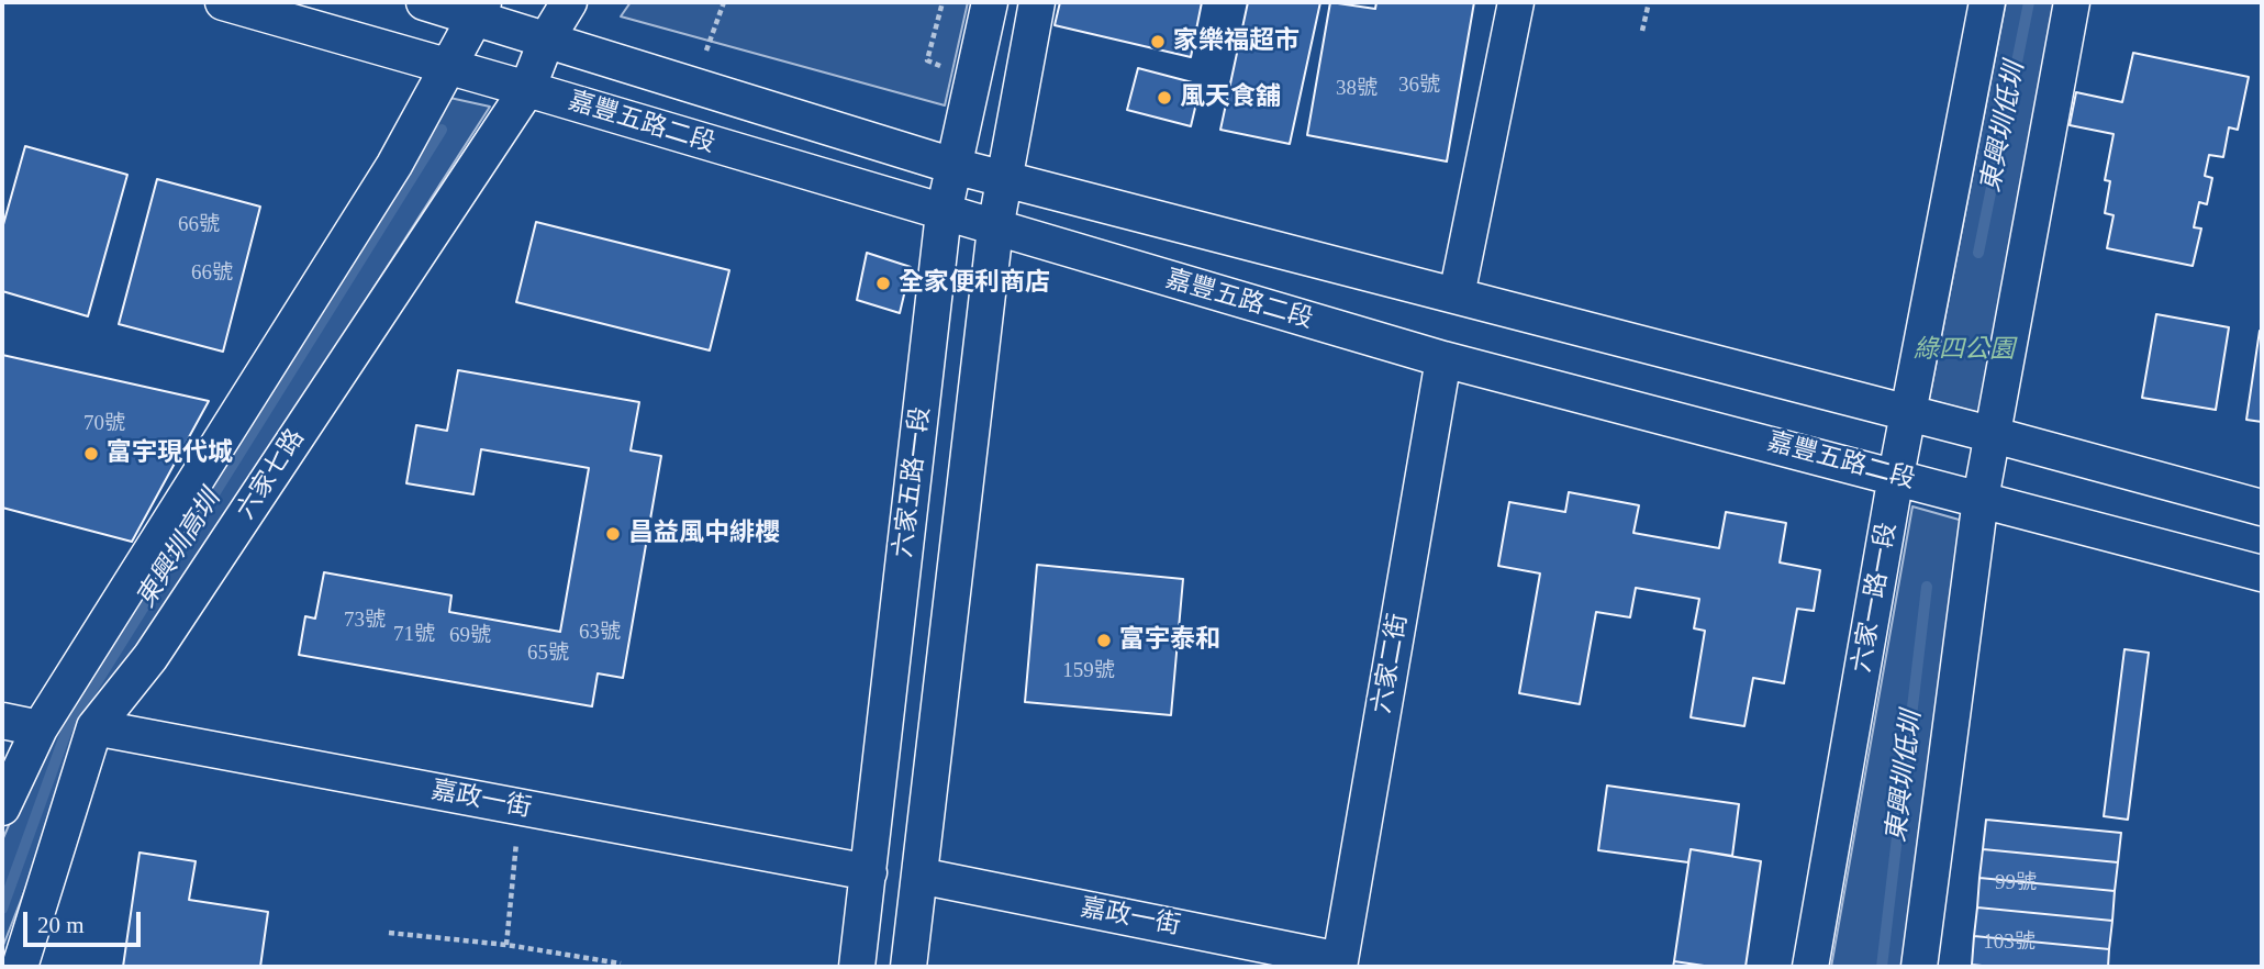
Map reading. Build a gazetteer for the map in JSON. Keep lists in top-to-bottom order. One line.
{"streets":{"street":["嘉豐五路二段","六家七路","六家五路一段","六家一路一段","六家二街","嘉政一街"]},"crossings":[["嘉豐五路二段","六家七路"],["嘉豐五路二段","六家五路一段"],["嘉豐五路二段","六家一路一段"],["嘉豐五路二段","六家二街"],["六家七路","嘉政一街"],["六家五路一段","嘉政一街"],["六家二街","嘉政一街"]],"water":["東興圳低圳","東興圳高圳"],"parks":["綠四公園"],"places":["家樂福超市","風天食舖","全家便利商店","富宇現代城","昌益風中緋櫻","富宇泰和"],"house_numbers":["36號","38號","66號","66號","70號","73號","63號","71號","69號","65號","159號","99號","103號"],"scale_bar":"20 m"}
